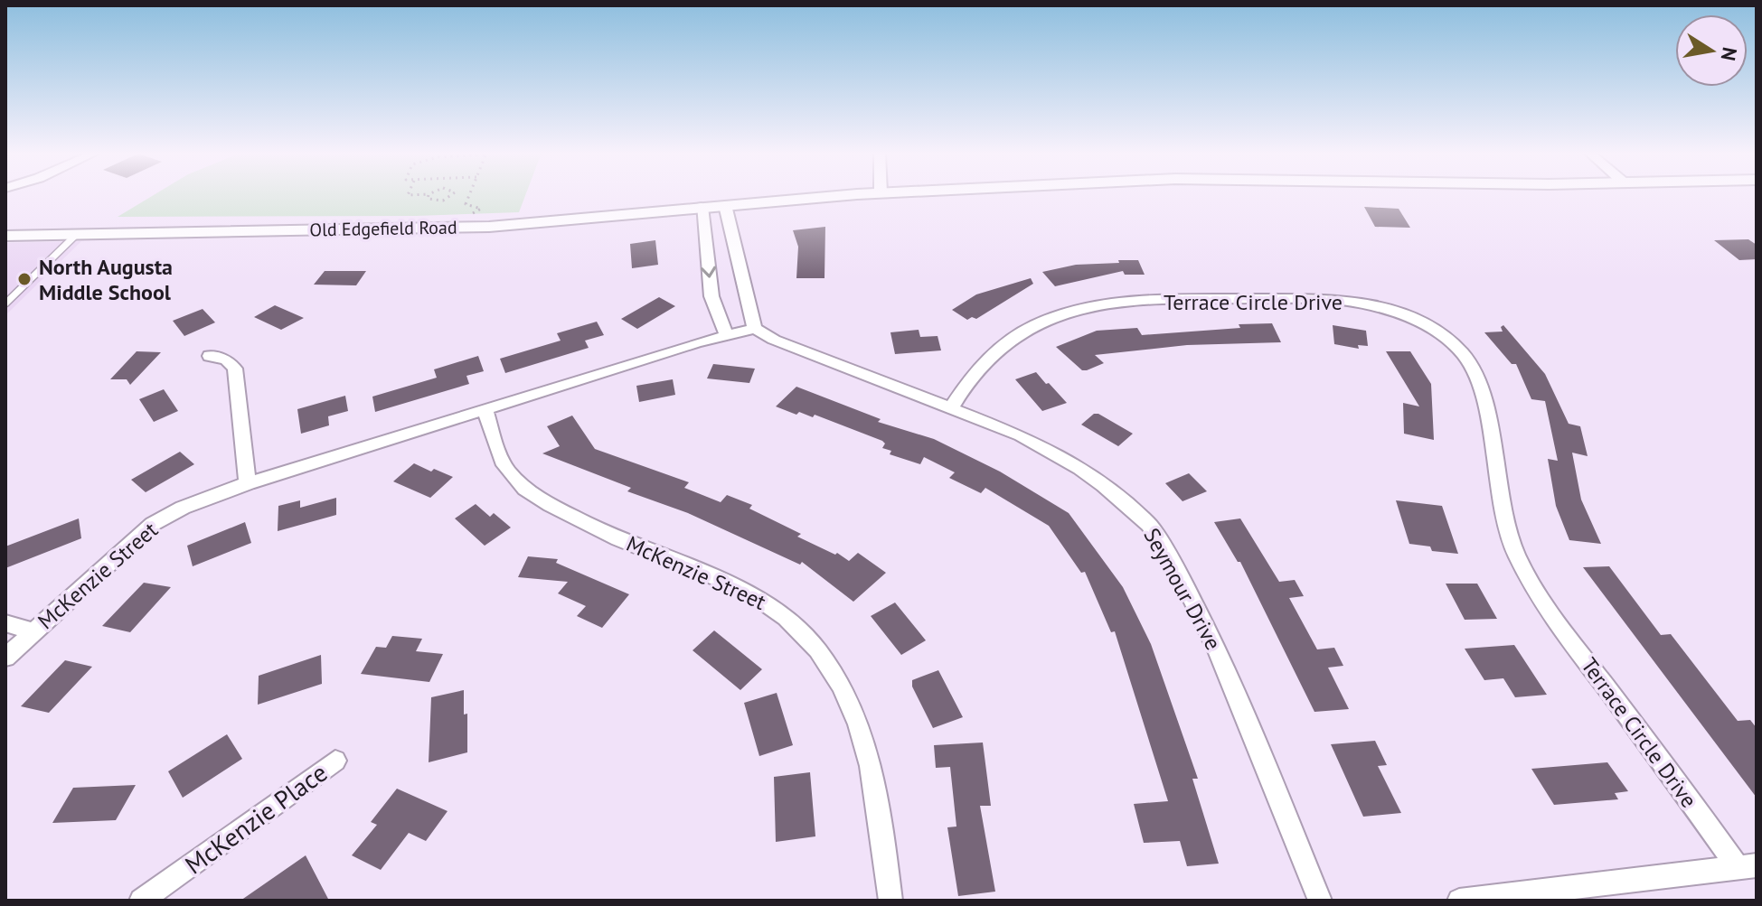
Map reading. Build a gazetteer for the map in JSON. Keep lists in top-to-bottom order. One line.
{"streets":{"street":["Old Edgefield Road","Terrace Circle Drive","McKenzie Street","Seymour Drive","McKenzie Place"]},"crossings":[["Terrace Circle Drive","Seymour Drive"]],"places":["North Augusta Middle School"],"north":"right"}
